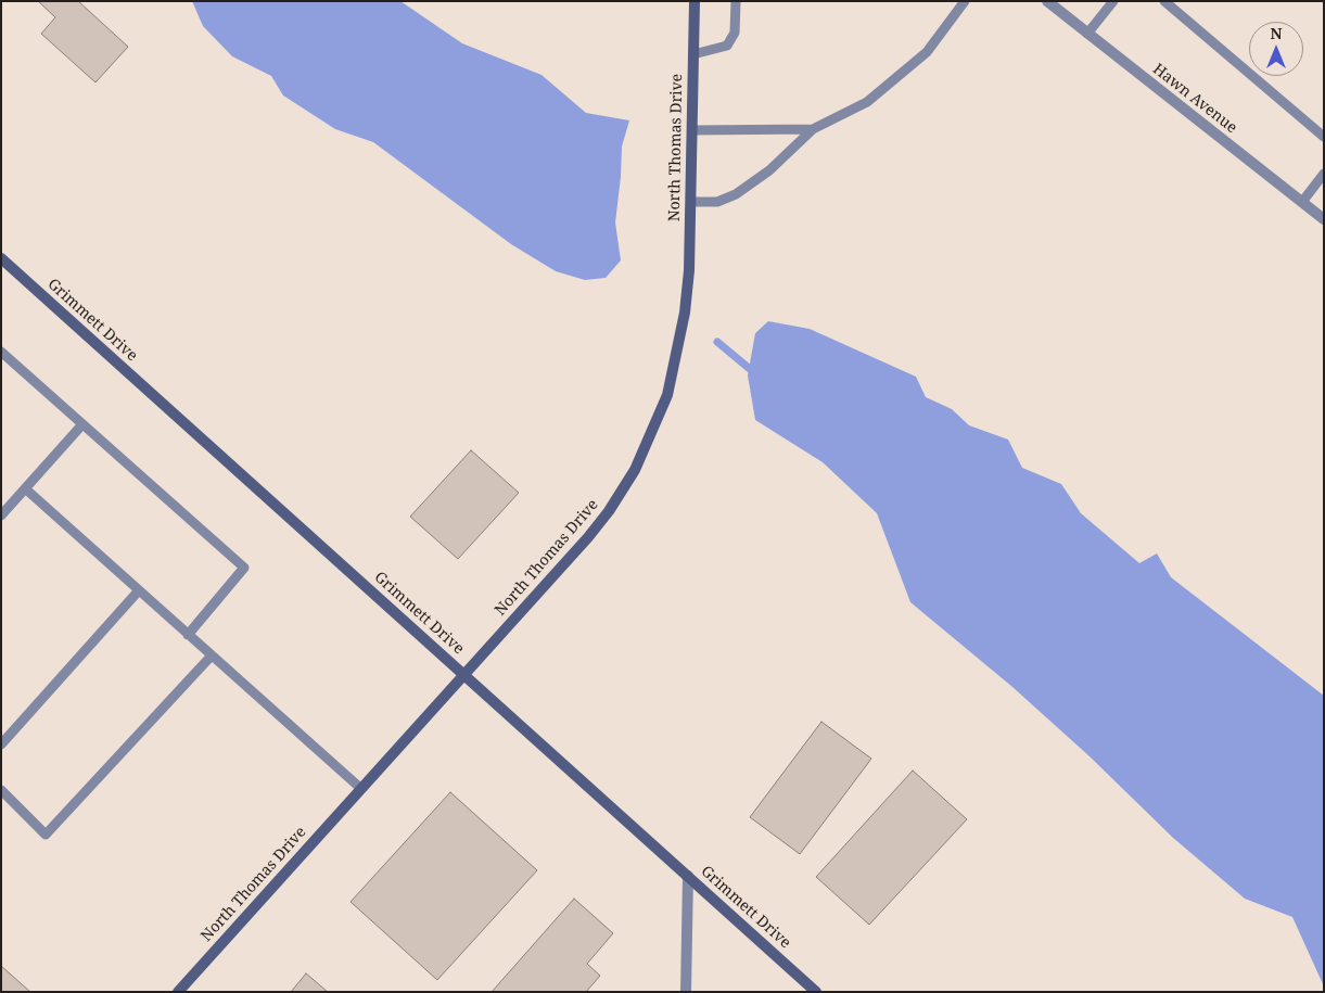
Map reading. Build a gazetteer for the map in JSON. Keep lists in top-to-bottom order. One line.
{"streets":{"street":["Hawn Avenue","North Thomas Drive","Grimmett Drive"]},"crossings":[["North Thomas Drive","Grimmett Drive"]],"north":"top"}
